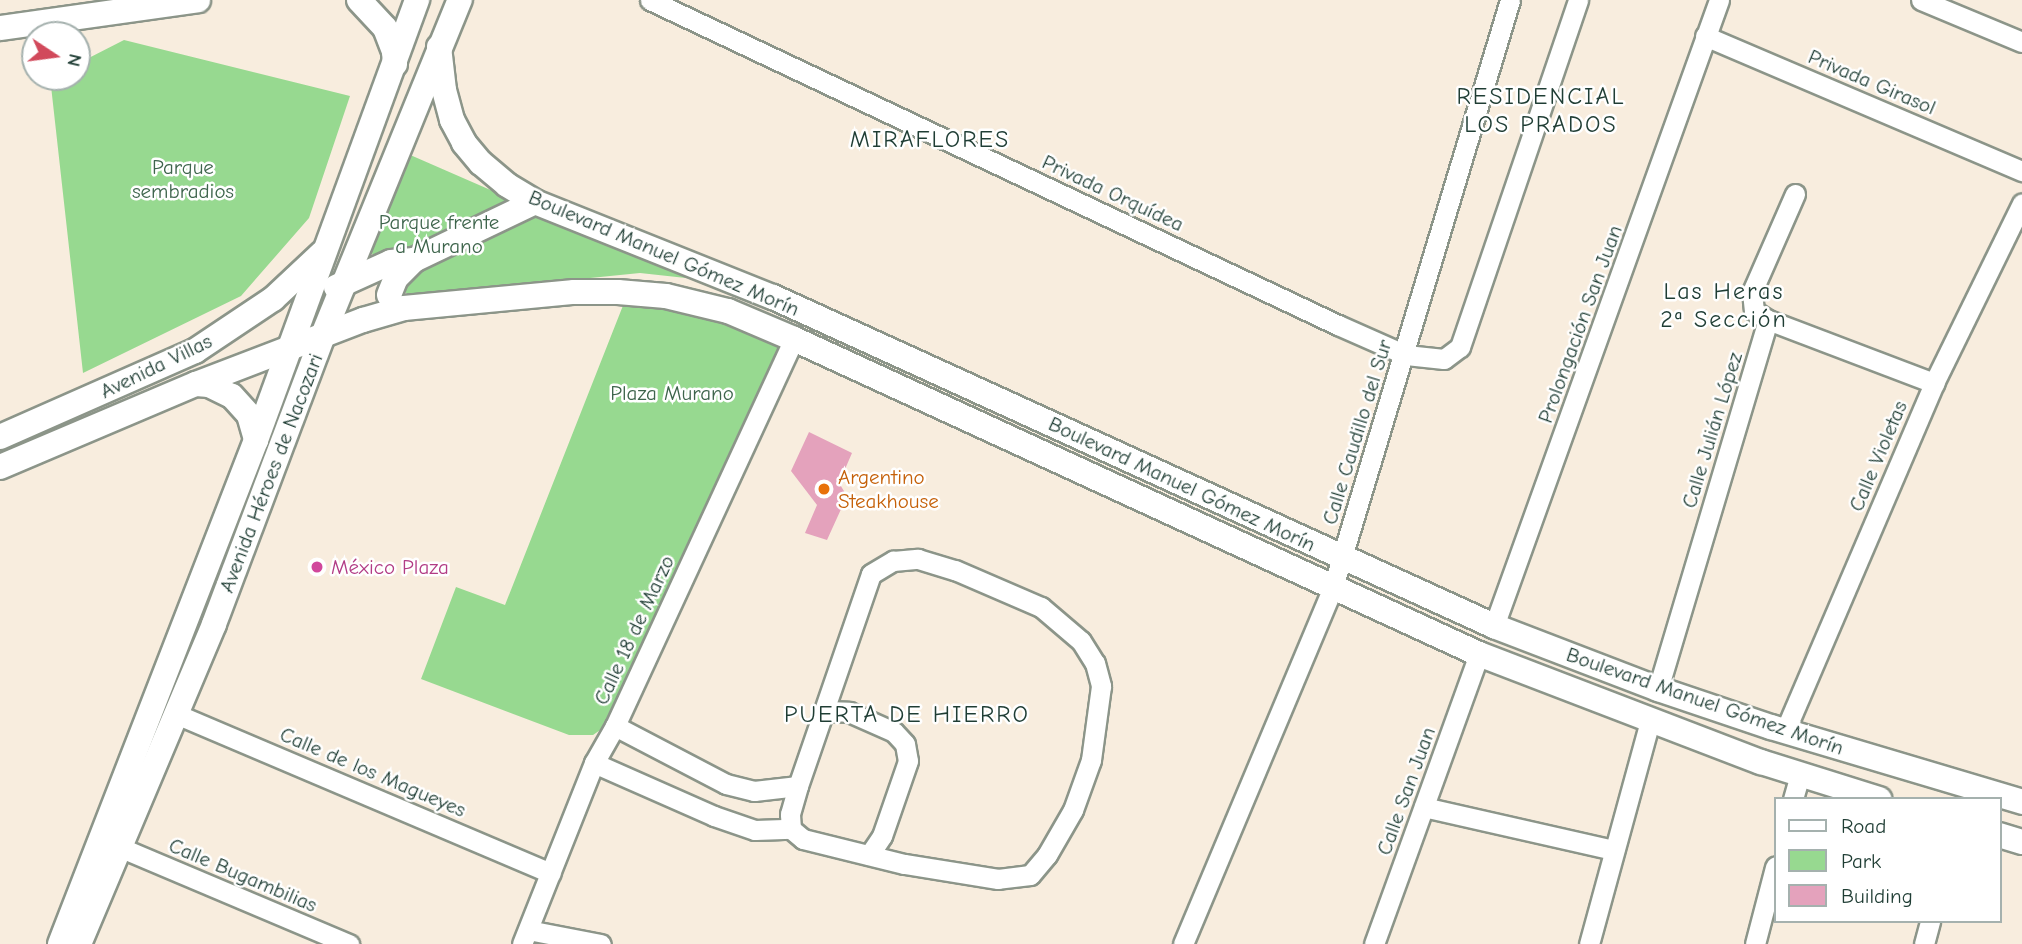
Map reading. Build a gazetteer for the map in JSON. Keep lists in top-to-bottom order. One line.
{"streets":{"main road":["Boulevard Manuel Gómez Morín","Avenida Villas","Avenida Héroes de Nacozari"],"street":["Privada Girasol","Privada Orquídea","Prolongación San Juan","Calle Julián López","Calle Caudillo del Sur","Calle Violetas","Calle 18 de Marzo","Calle de los Magueyes","Calle San Juan","Calle Bugambilias"]},"crossings":[["Privada Girasol","Prolongación San Juan"],["Privada Orquídea","Calle Caudillo del Sur"],["Boulevard Manuel Gómez Morín","Prolongación San Juan"],["Boulevard Manuel Gómez Morín","Avenida Villas"],["Boulevard Manuel Gómez Morín","Calle Julián López"],["Boulevard Manuel Gómez Morín","Calle Caudillo del Sur"],["Boulevard Manuel Gómez Morín","Calle Violetas"],["Boulevard Manuel Gómez Morín","Avenida Héroes de Nacozari"],["Boulevard Manuel Gómez Morín","Calle 18 de Marzo"],["Boulevard Manuel Gómez Morín","Calle San Juan"],["Avenida Villas","Avenida Héroes de Nacozari"],["Avenida Héroes de Nacozari","Calle de los Magueyes"],["Avenida Héroes de Nacozari","Calle Bugambilias"],["Calle 18 de Marzo","Calle de los Magueyes"]],"districts":["RESIDENCIAL LOS PRADOS","MIRAFLORES","Las Heras 2ª Sección","PUERTA DE HIERRO"],"parks":["Parque sembradios","Parque frente a Murano","Plaza Murano"],"places":["Argentino Steakhouse","México Plaza"],"legend":["Road","Park","Building"],"north":"right"}
